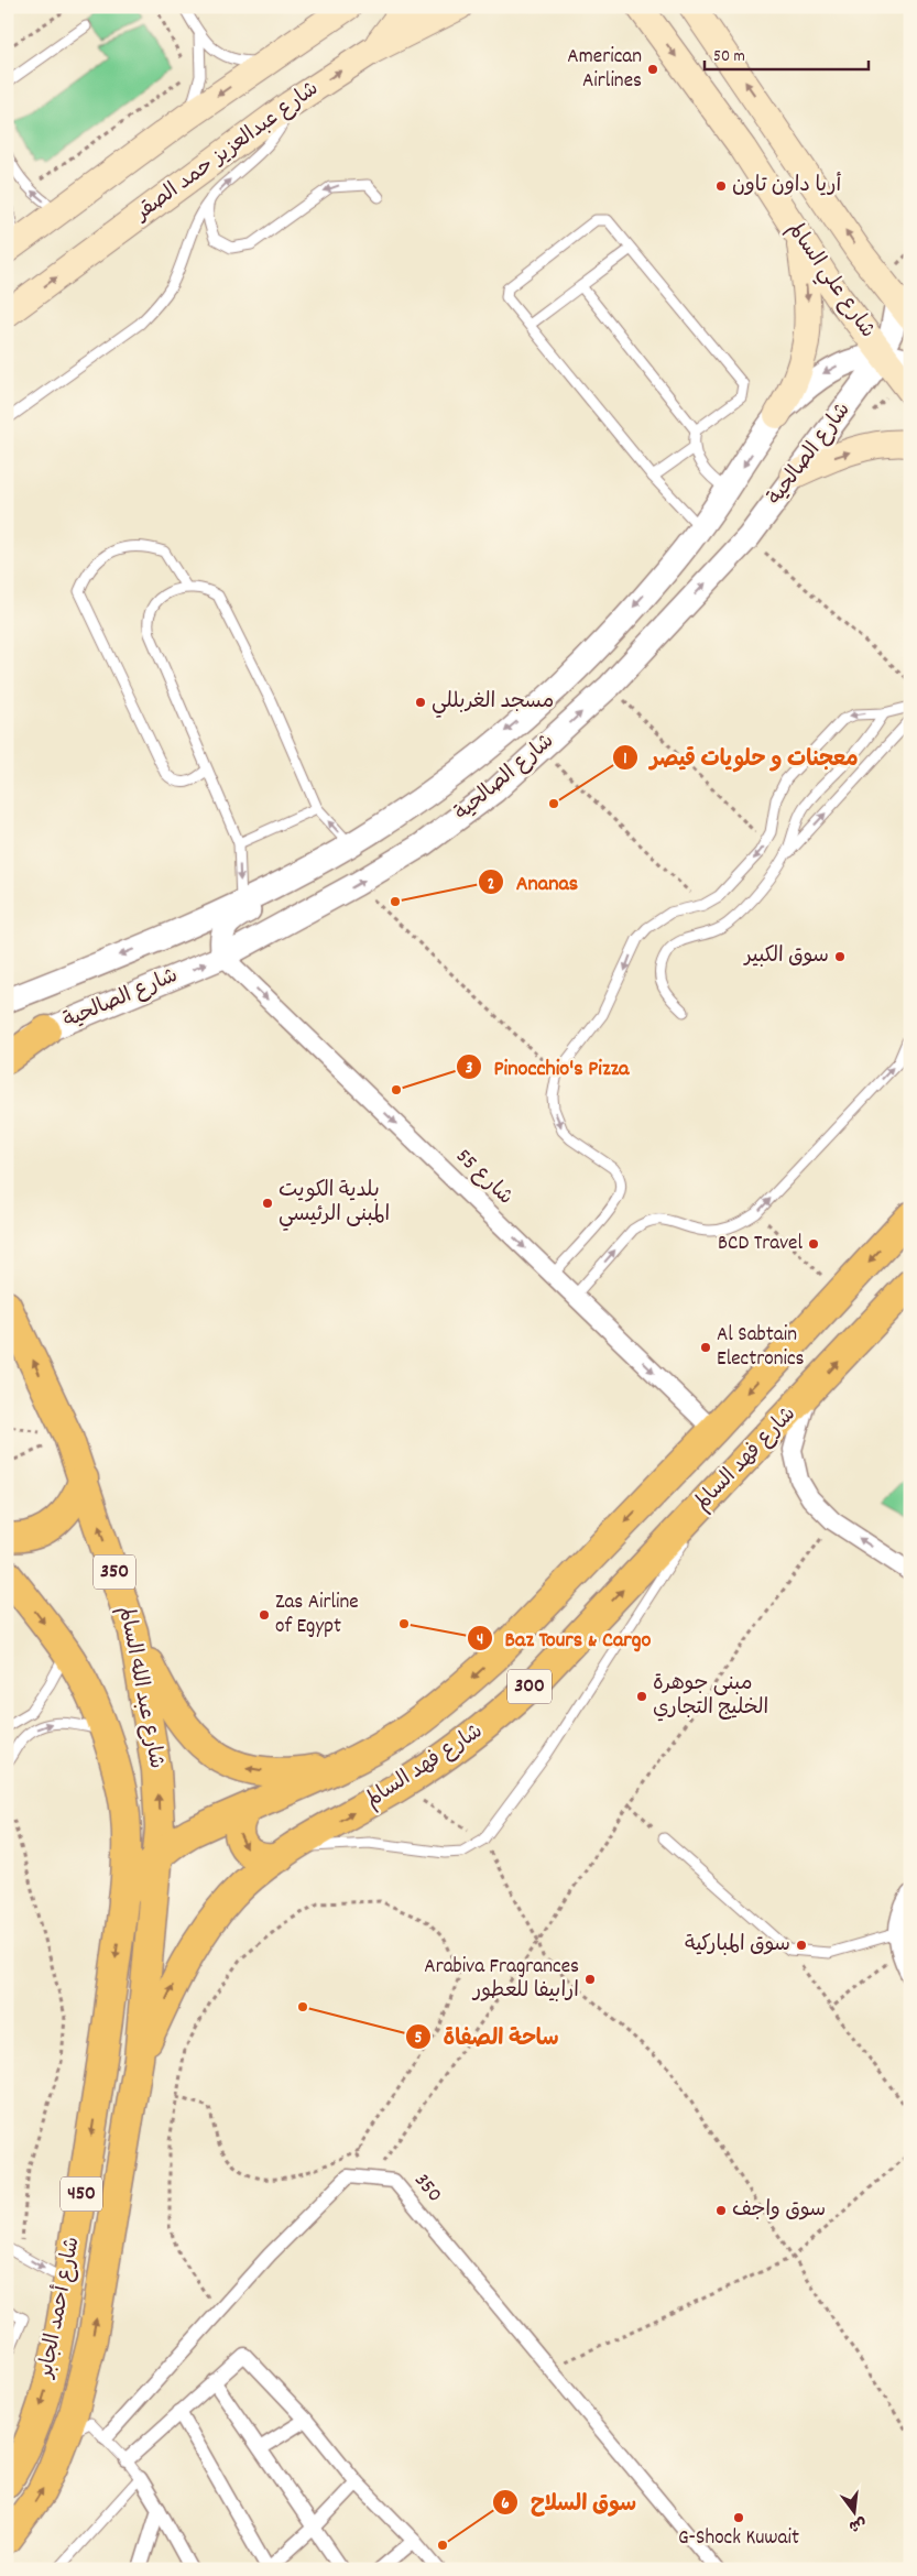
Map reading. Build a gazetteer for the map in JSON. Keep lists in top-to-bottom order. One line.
{"streets":{"main road":["شارع عبدالعزيز حمد الصقر","شارع علي السالم","شارع فهد السالم","350","300","شارع عبد الله السالم","450","شارع أحمد الجابر"],"street":["شارع الصالحية","شارع 55"]},"crossings":[["شارع علي السالم","شارع الصالحية"],["شارع الصالحية","شارع 55"],["شارع 55","شارع فهد السالم"],["شارع فهد السالم","شارع عبد الله السالم"],["شارع فهد السالم","شارع أحمد الجابر"],["شارع عبد الله السالم","شارع أحمد الجابر"]],"one_way":["شارع 55"],"places":["American Airlines","أريا داون تاون","مسجد الغربللي","معجنات و حلويات قيصر","Ananas","سوق الكبير","Pinocchio's Pizza","بلدية الكويت المبنى الرئيسي","BCD Travel","Al Sabtain Electronics","Zas Airline of Egypt","Baz Tours & Cargo","مبنى جوهرة الخليج التجاري","سوق المباركية","Arabiva Fragrances ارابيفا للعطور","ساحة الصفاة","سوق واجف","G-Shock Kuwait","سوق السلاح"],"scale_bar":"50 m","north":"bottom"}
